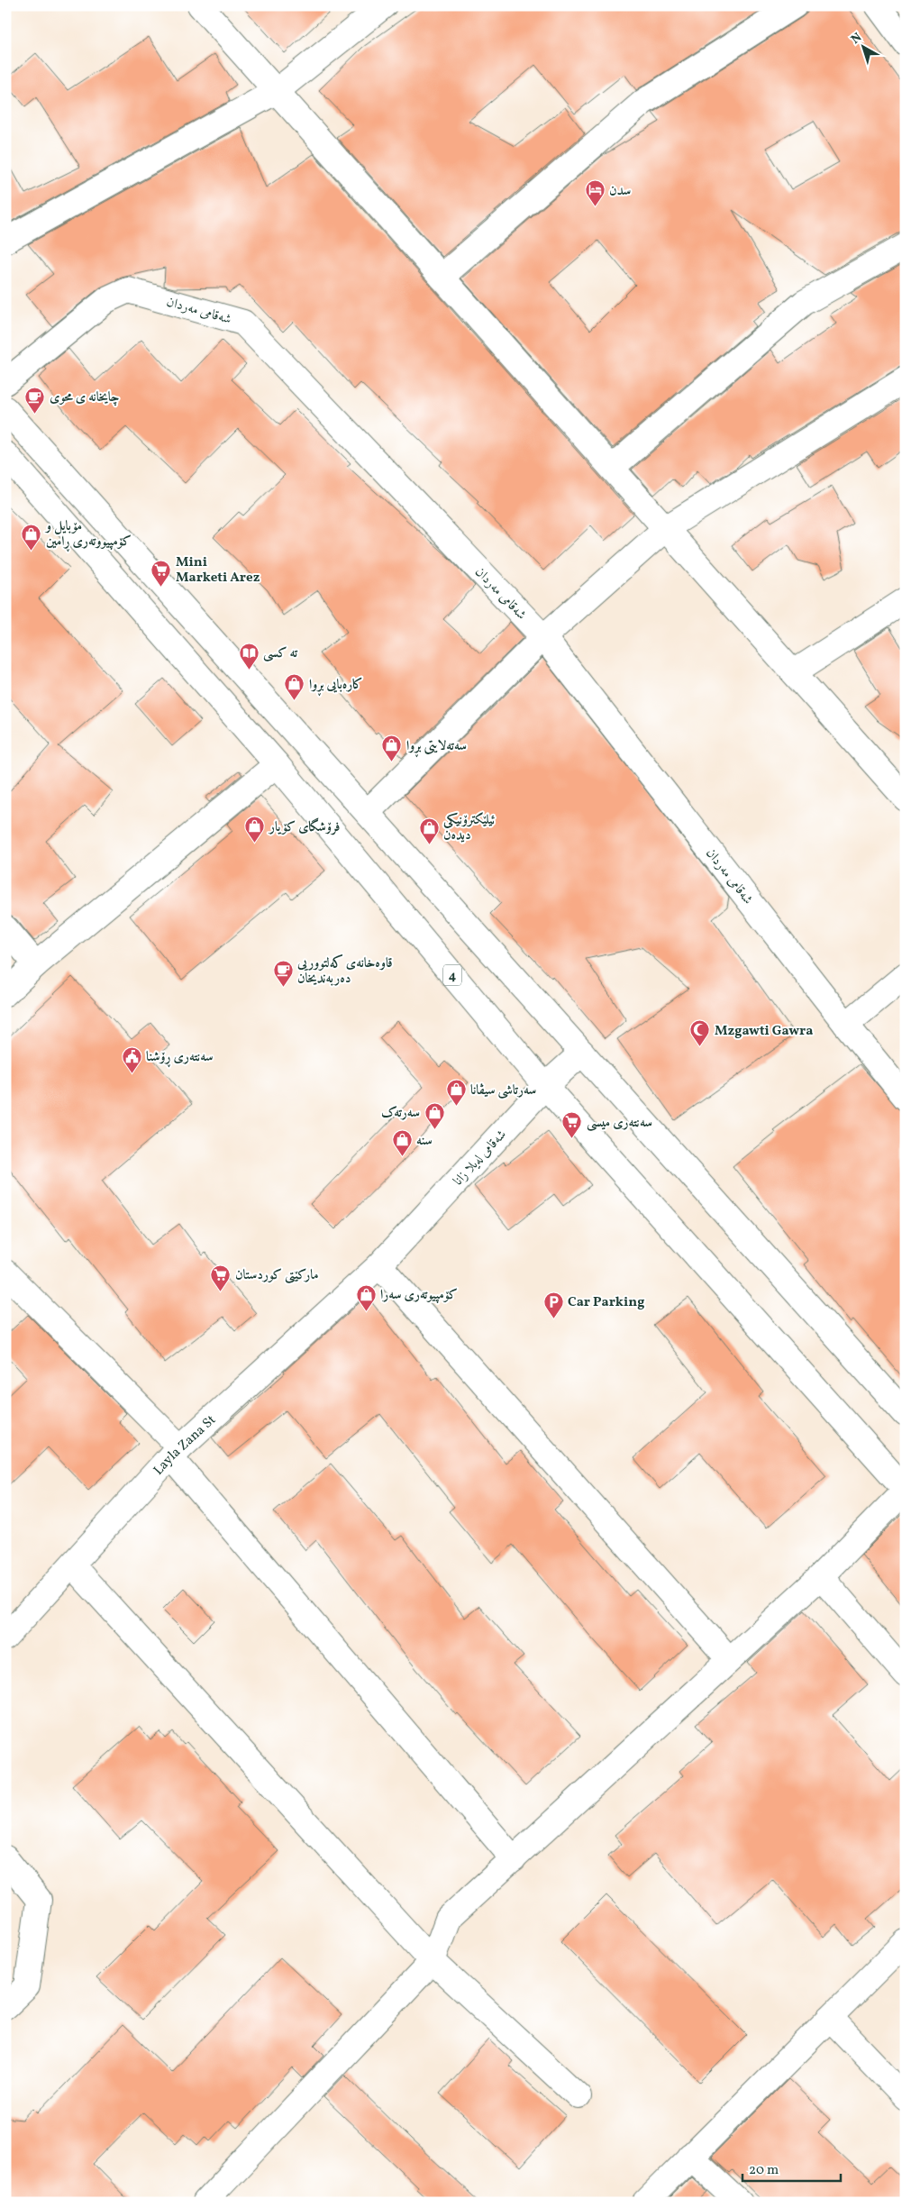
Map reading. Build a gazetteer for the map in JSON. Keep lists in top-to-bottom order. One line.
{"streets":{"main road":["شەقامی مەردان","4","شەقامی لەیلا زانا","Layla Zana St"]},"crossings":[["4","شەقامی لەیلا زانا"],["شەقامی لەیلا زانا","Layla Zana St"]],"places":{"hotel":["سدن"],"cafe":["چايخانه ى محوى","قاوەخانەی کەلتووریی دەربەندیخان"],"shop":["مۆبایل و کۆمپیووتەری ڕامین","کارەبایی بڕوا","سه‌ته‌لایتی بڕوا","فرۆشگای کۆیار","ئیلێکترۆنیکی دیدەن","سەرتاشی سیڤانا","سەرتەک","سنە","کۆمپیوتەری سەرا"],"supermarket":["Mini Marketi Arez","سەنتەری میسی","مارکێتی کوردستان"],"library":["ته كسى"],"mosque":["Mzgawti Gawra"],"public building":["سەنتەری ڕۆشنا"],"parking":["Car Parking"]},"scale_bar":"20 m","north":"top left"}
